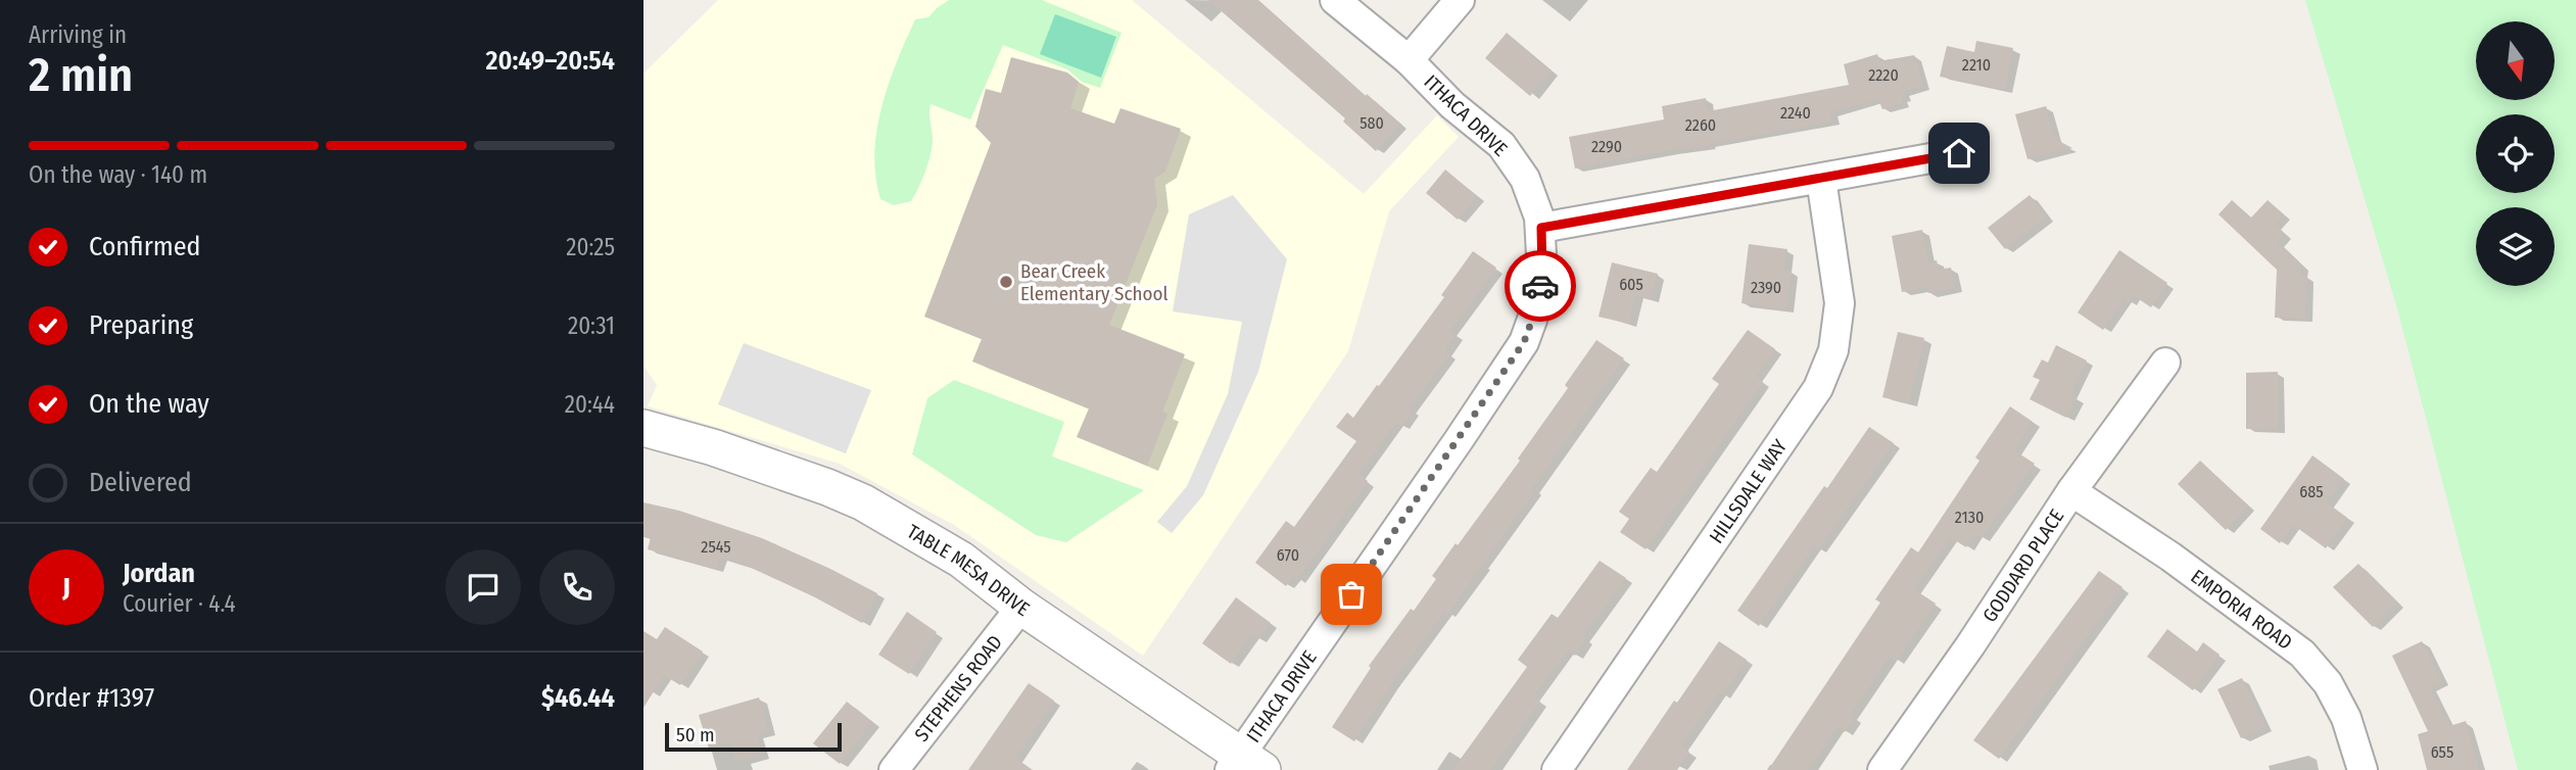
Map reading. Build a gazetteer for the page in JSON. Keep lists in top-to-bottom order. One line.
{"streets":{"street":["ITHACA DRIVE","HILLSDALE WAY","GODDARD PLACE","TABLE MESA DRIVE","EMPORIA ROAD","STEPHENS ROAD"]},"crossings":[["ITHACA DRIVE","TABLE MESA DRIVE"],["GODDARD PLACE","EMPORIA ROAD"],["TABLE MESA DRIVE","STEPHENS ROAD"]],"places":["Bear Creek Elementary School"],"house_numbers":["2210","2220","2240","580","2260","2290","605","2390","685","2130","2545","670","655"],"scale_bar":"50 m","north":"bottom","page":{"heading":["2 min","Arriving in","20:49–20:54"],"panel":["Jordan","Courier · 4.4","Order #1397","$46.44"],"bar":"On the way · 140 m","list":[["Confirmed","20:25"],["Preparing","20:31"],["On the way","20:44"],"Delivered"],"round":"J","scale":"50 m"}}
